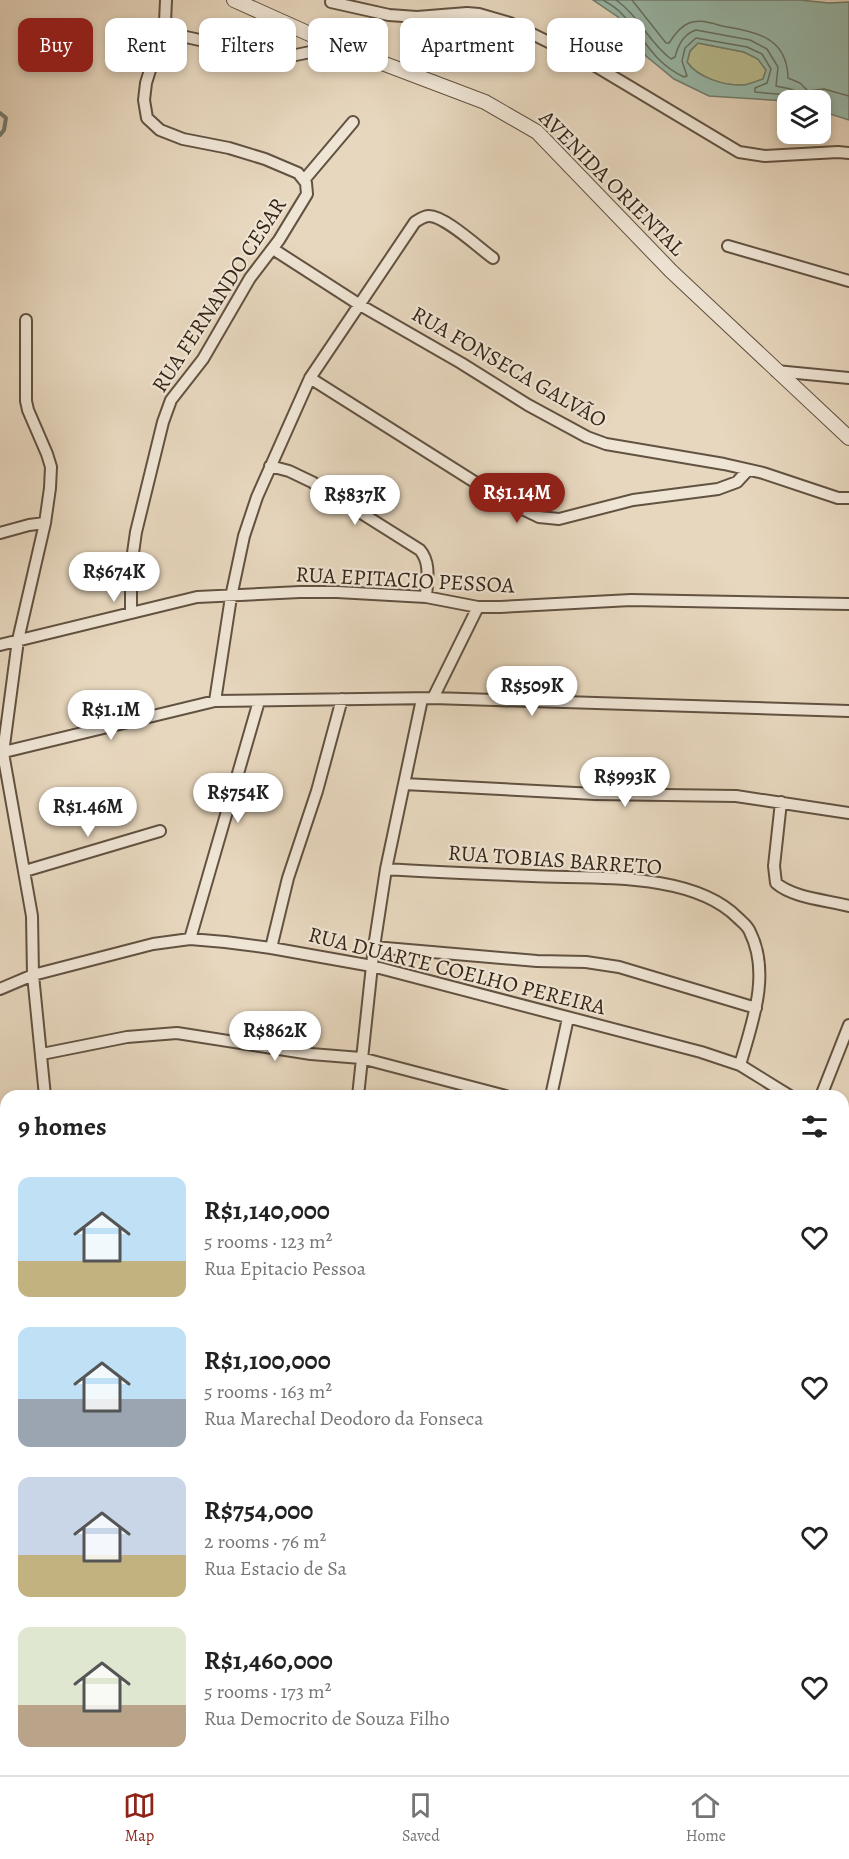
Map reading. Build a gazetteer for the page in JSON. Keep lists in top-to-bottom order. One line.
{"streets":{"street":["AVENIDA ORIENTAL","RUA FERNANDO CESAR","RUA FONSECA GALVÃO","RUA EPITACIO PESSOA","RUA TOBIAS BARRETO","RUA DUARTE COELHO PEREIRA"]},"crossings":[["RUA FERNANDO CESAR","RUA FONSECA GALVÃO"],["RUA FERNANDO CESAR","RUA EPITACIO PESSOA"],["RUA TOBIAS BARRETO","RUA DUARTE COELHO PEREIRA"]],"page":{"chip":["Buy","Rent","Filters","New","Apartment","House"],"price":["R$1.14M","R$837K","R$674K","R$509K","R$1.1M","R$993K","R$754K","R$1.46M","R$862K"],"heading":"9 homes","list":[{"name":"R$1,140,000","note":"5 rooms · 123 m² · Rua Epitacio Pessoa"},{"name":"R$1,100,000","note":"5 rooms · 163 m² · Rua Marechal Deodoro da Fonseca"},{"name":"R$754,000","note":"2 rooms · 76 m² · Rua Estacio de Sa"},{"name":"R$1,460,000","note":"5 rooms · 173 m² · Rua Democrito de Souza Filho"}],"tabs":["Map","Saved","Home"]}}
